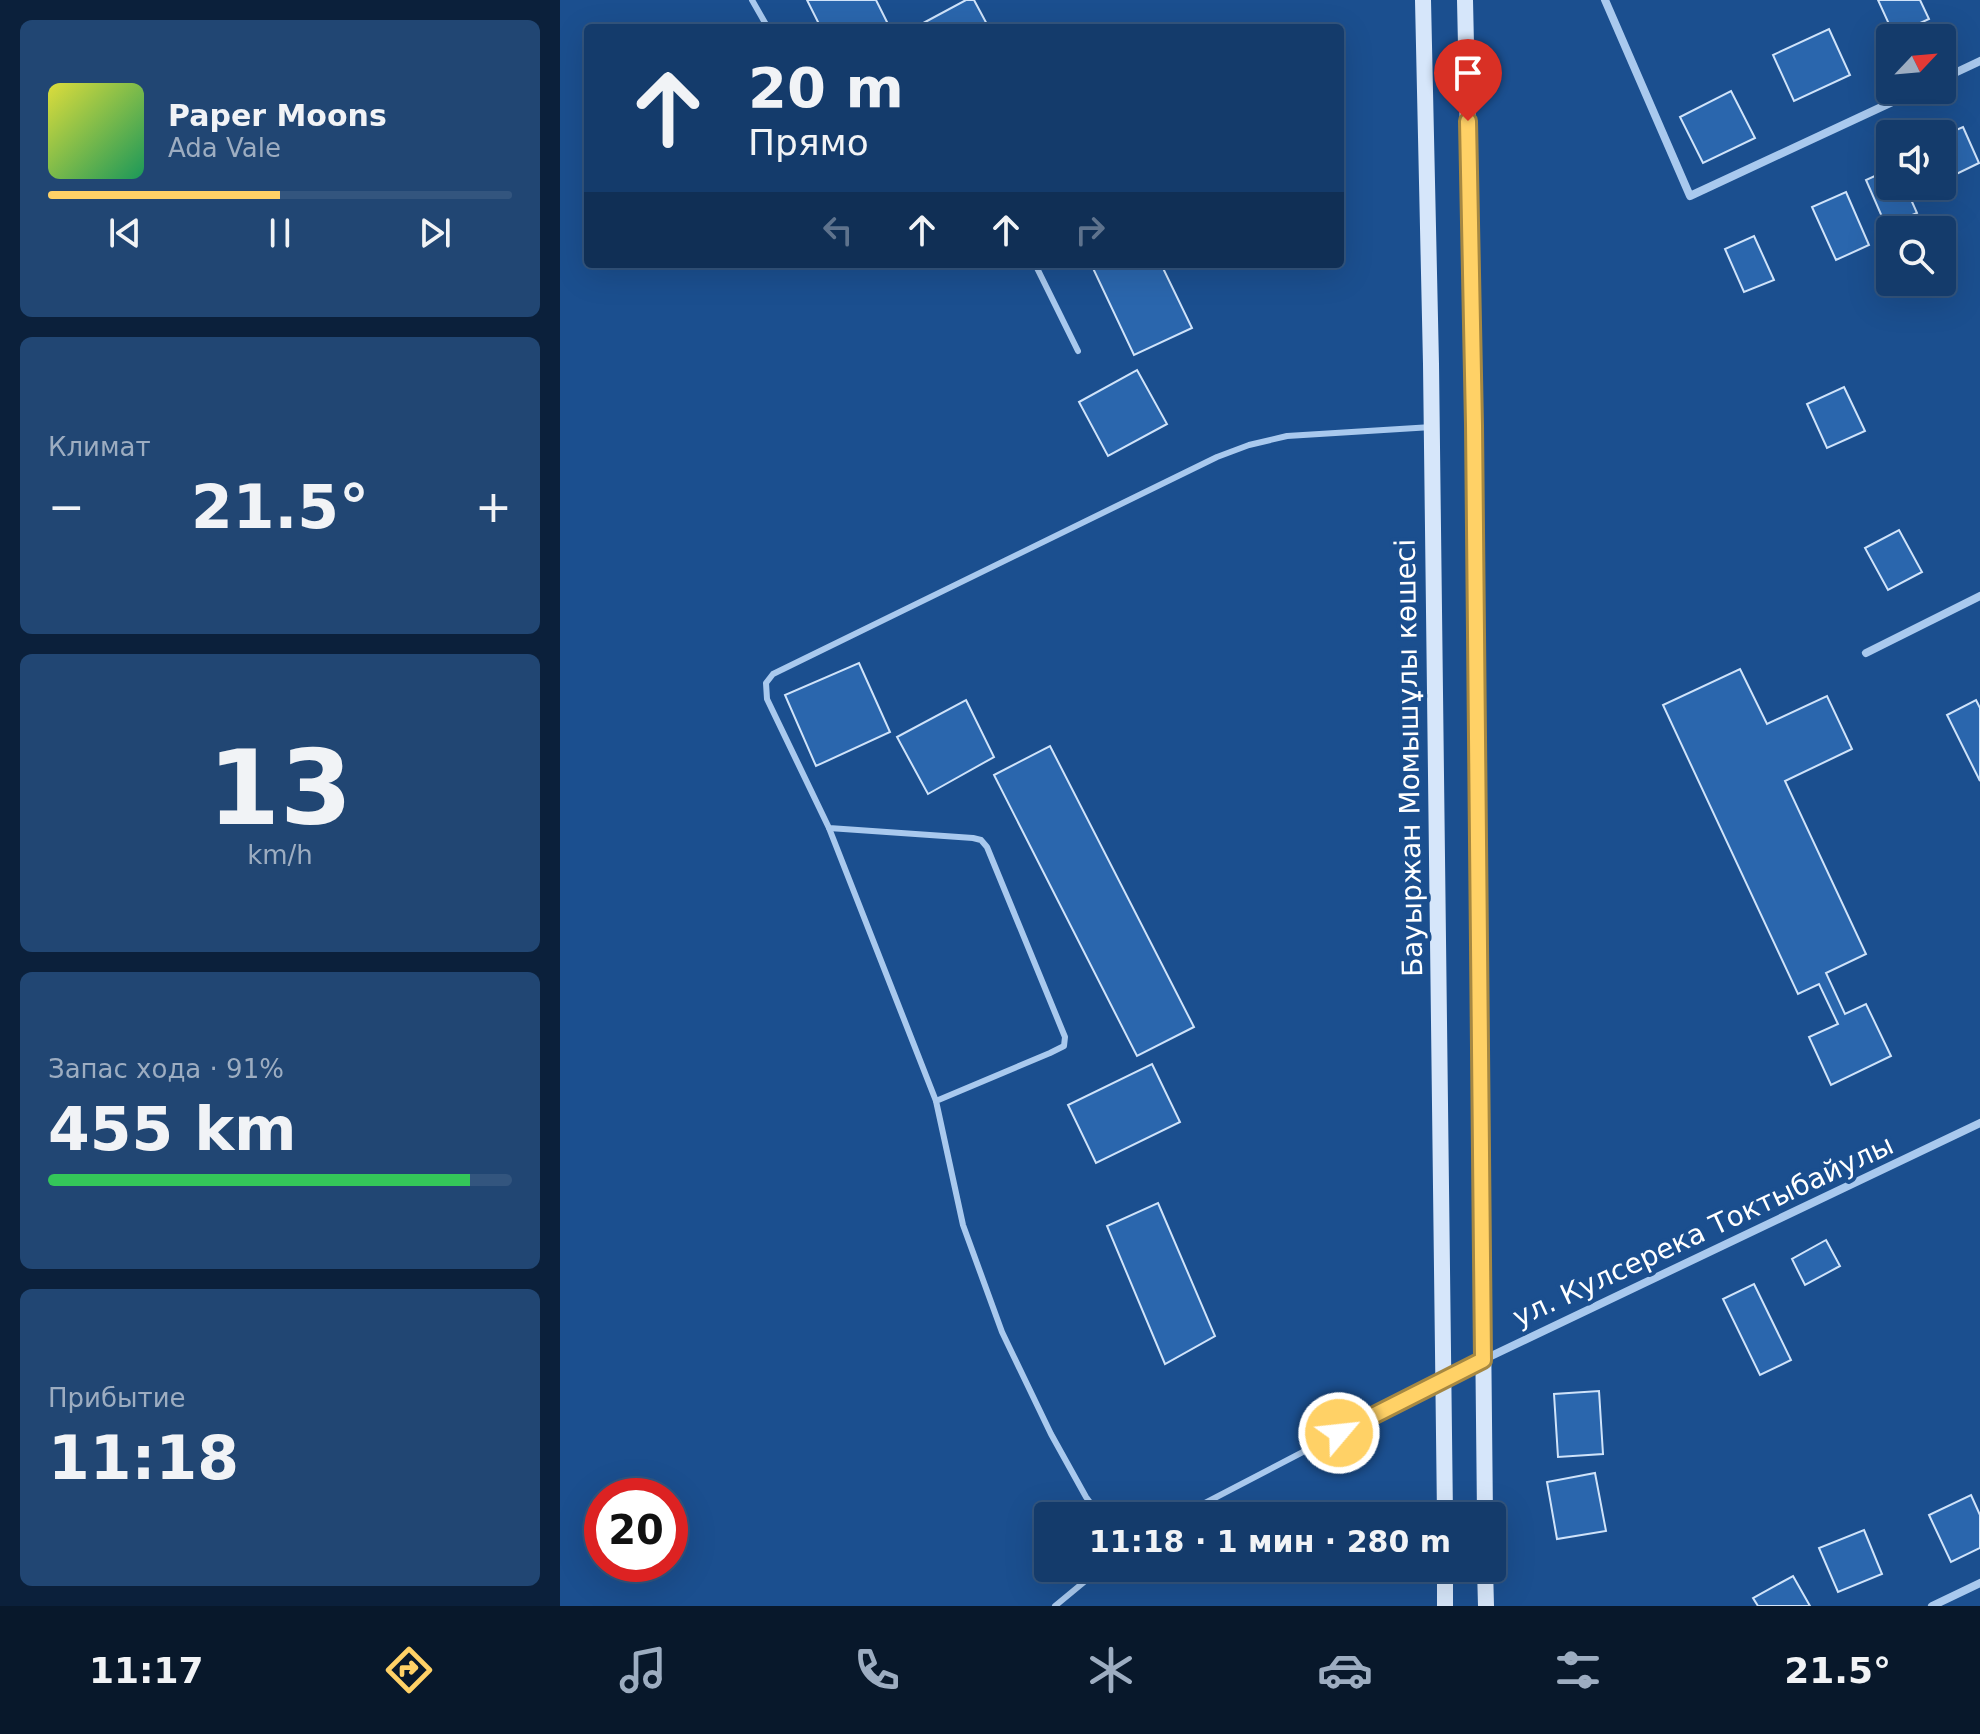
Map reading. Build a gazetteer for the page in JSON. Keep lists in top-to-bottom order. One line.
{"streets":{"street":["Бауыржан Момышұлы көшесі","ул. Кулсерека Токтыбайулы"]},"crossings":[["Бауыржан Момышұлы көшесі","ул. Кулсерека Токтыбайулы"]],"north":"top right","page":{"turn":["20 m","Прямо"],"song":["Paper Moons","Ada Vale"],"tile":["Климат",["13","km/h"],["Запас хода · 91%","455 km"],["Прибытие","11:18"]],"heat":["−","21.5°","+"],"limit":"20","trip":"11:18 · 1 мин · 280 m","tabs":["11:17","21.5°"]}}
